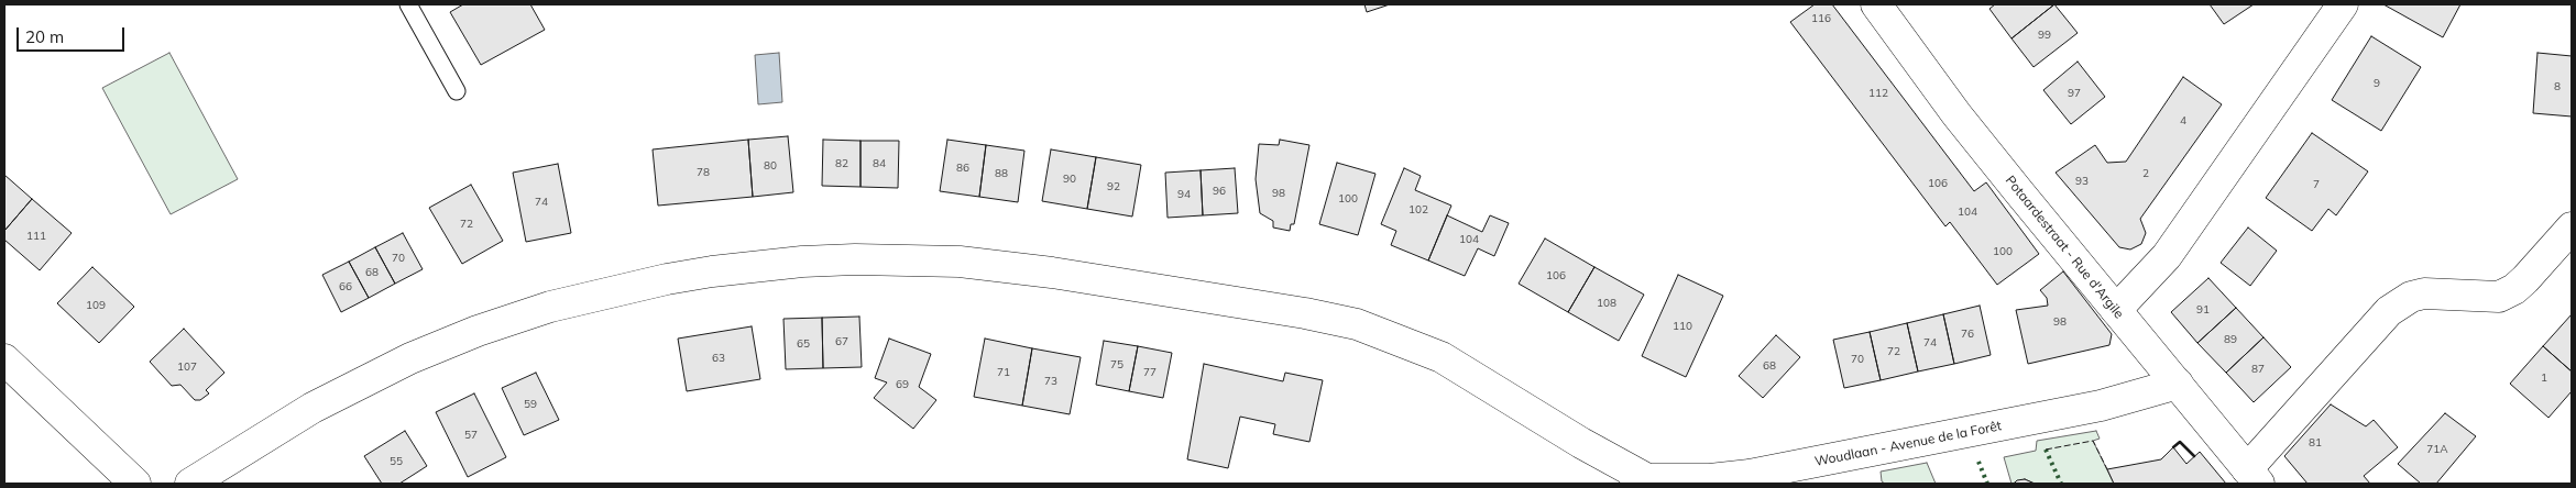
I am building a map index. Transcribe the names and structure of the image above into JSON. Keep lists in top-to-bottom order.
{
  "streets": {
    "street": ["Potaardestraat - Rue d'Argile", "Woudlaan - Avenue de la Forêt"]
  },
  "crossings": [
    ["Potaardestraat - Rue d'Argile", "Woudlaan - Avenue de la Forêt"]
  ],
  "house_numbers": [
    "116",
    "99",
    "9",
    "8",
    "112",
    "97",
    "4",
    "82",
    "84",
    "80",
    "86",
    "78",
    "88",
    "2",
    "90",
    "93",
    "106",
    "7",
    "92",
    "96",
    "98",
    "94",
    "100",
    "74",
    "102",
    "104",
    "72",
    "111",
    "104",
    "100",
    "70",
    "68",
    "106",
    "66",
    "108",
    "109",
    "91",
    "98",
    "110",
    "76",
    "89",
    "67",
    "74",
    "65",
    "72",
    "63",
    "70",
    "75",
    "68",
    "107",
    "87",
    "71",
    "77",
    "1",
    "73",
    "69",
    "59",
    "57",
    "81",
    "71A",
    "55"
  ],
  "scale_bar": "20 m"
}
